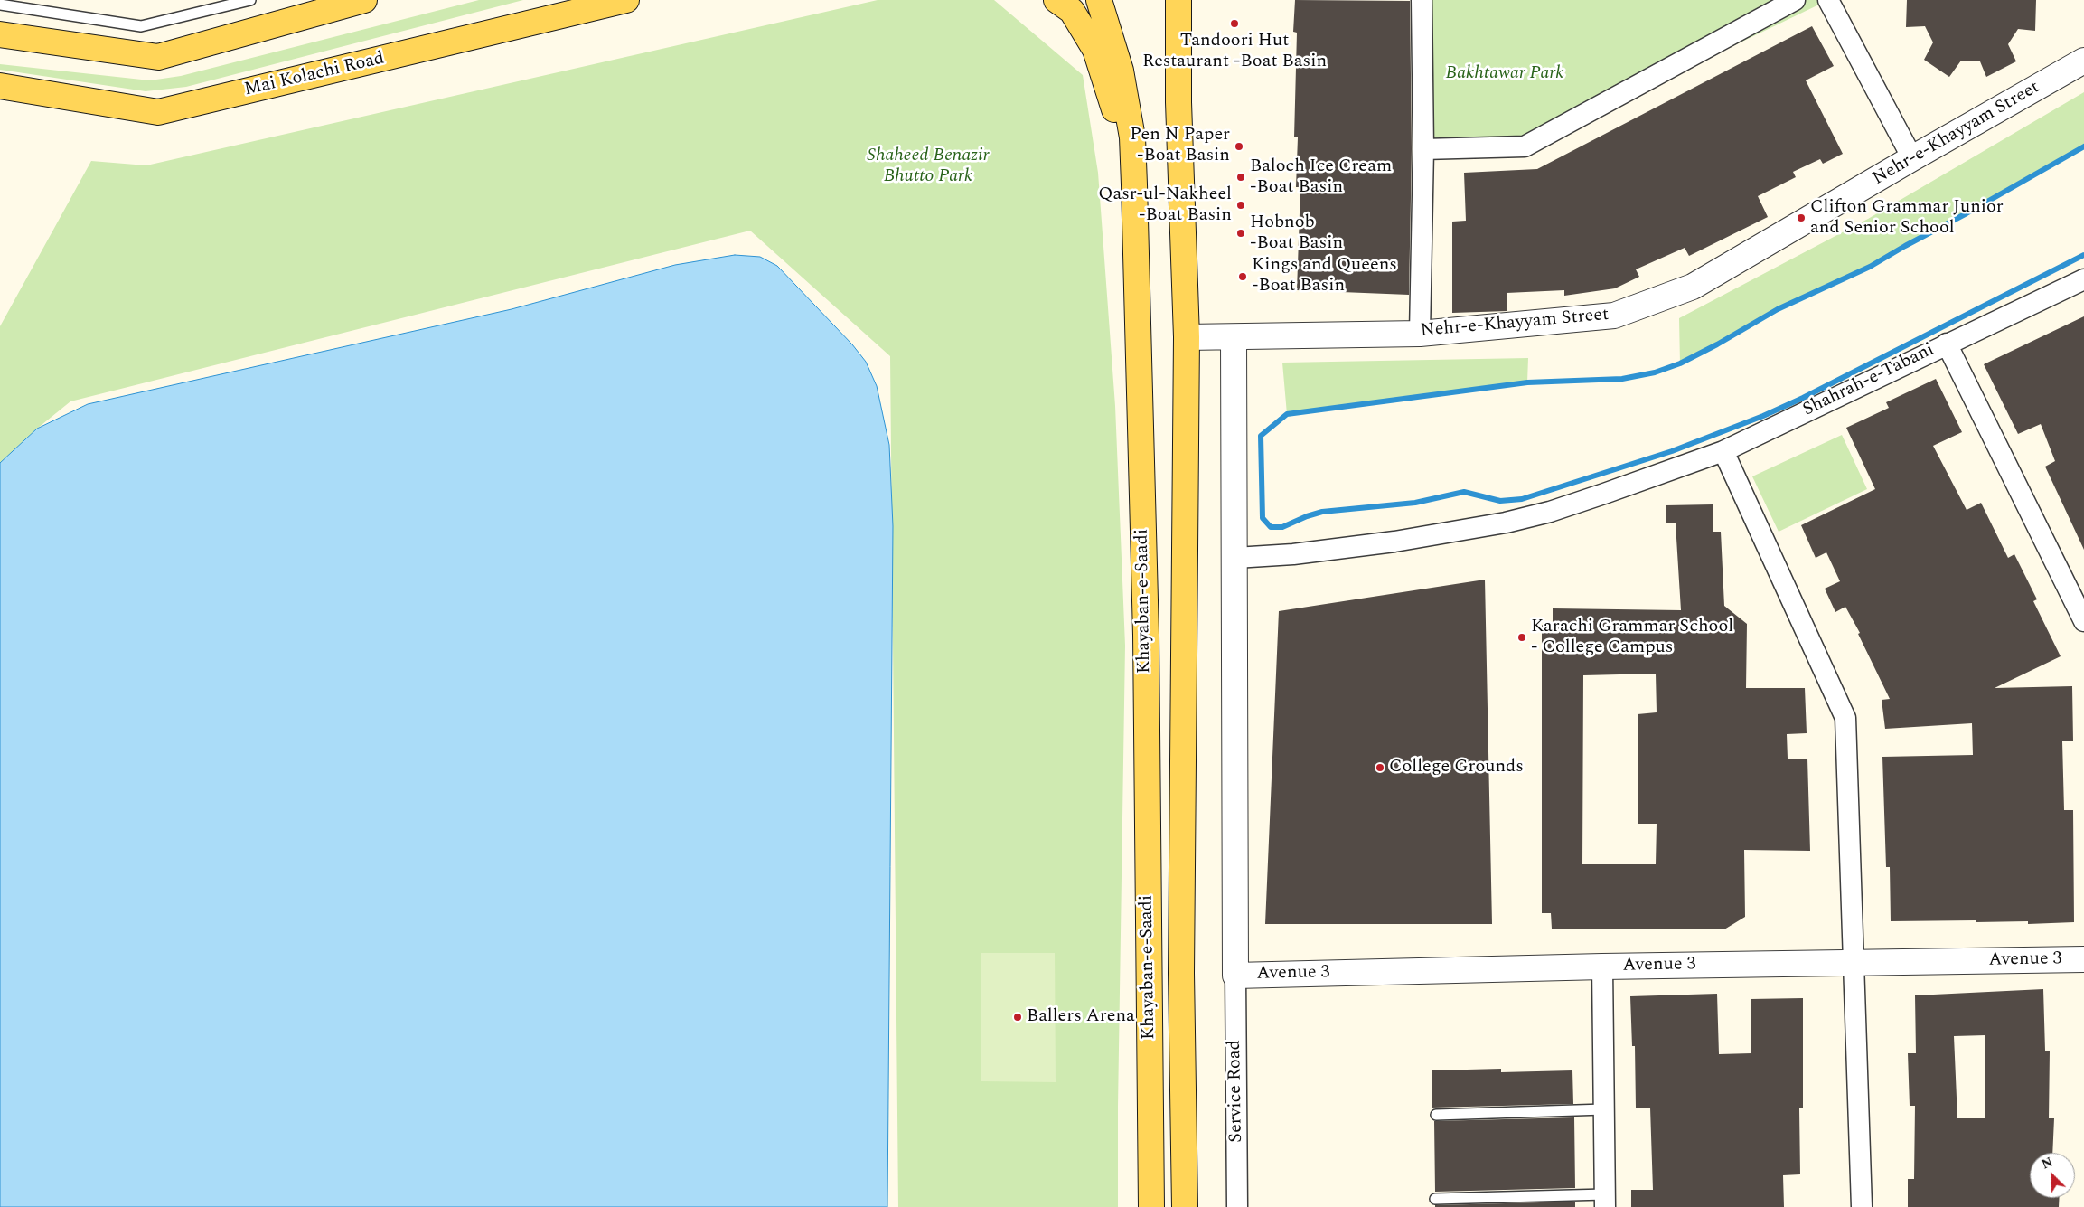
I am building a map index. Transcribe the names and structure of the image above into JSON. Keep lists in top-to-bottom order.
{
  "streets": {
    "main road": ["Mai Kolachi Road", "Khayaban-e-Saadi"],
    "street": [
      "Nehr-e-Khayyam Street",
      "Shahrah-e-Tabani",
      "Avenue 3",
      "Service Road"
    ]
  },
  "crossings": [
    ["Nehr-e-Khayyam Street", "Khayaban-e-Saadi"],
    ["Avenue 3", "Service Road"]
  ],
  "parks": ["Bakhtawar Park", "Shaheed Benazir Bhutto Park"],
  "places": [
    "Tandoori Hut Restaurant -Boat Basin",
    "Pen N Paper -Boat Basin",
    "Baloch Ice Cream -Boat Basin",
    "Qasr-ul-Nakheel -Boat Basin",
    "Clifton Grammar Junior and Senior School",
    "Hobnob -Boat Basin",
    "Kings and Queens -Boat Basin",
    "Karachi Grammar School - College Campus",
    "College Grounds",
    "Ballers Arena"
  ],
  "north": "top left"
}
